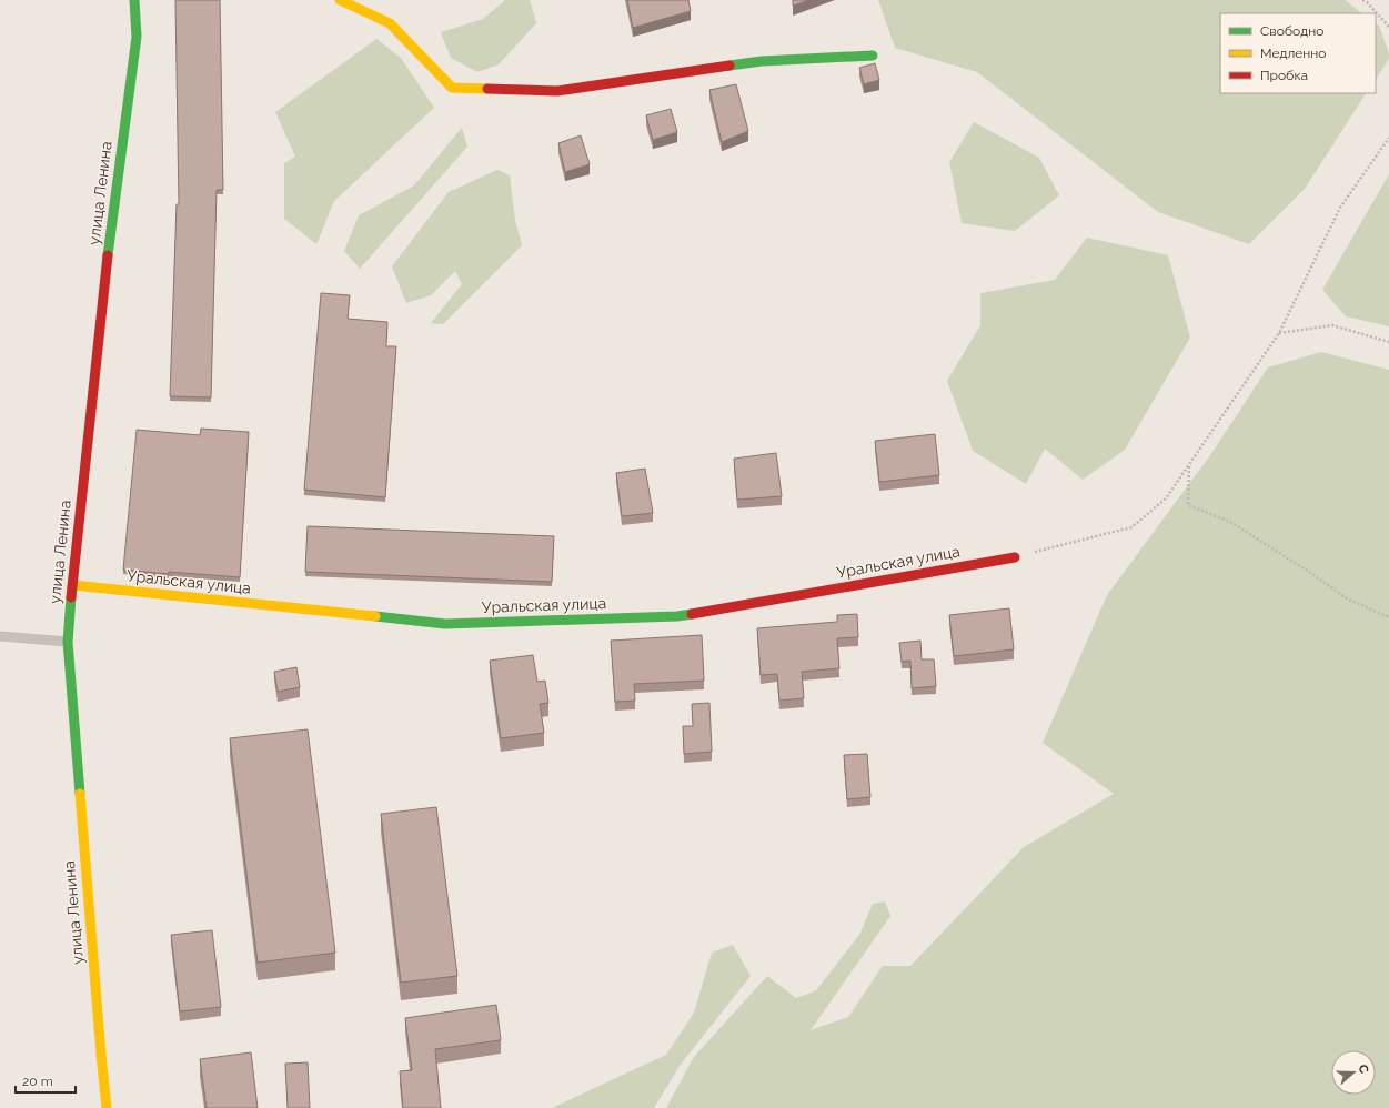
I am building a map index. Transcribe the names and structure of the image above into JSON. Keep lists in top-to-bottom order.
{
  "streets": {
    "street": ["улица Ленина", "Уральская улица"]
  },
  "crossings": [
    ["улица Ленина", "Уральская улица"]
  ],
  "legend": ["Свободно", "Медленно", "Пробка"],
  "scale_bar": "20 m",
  "north": "right"
}
